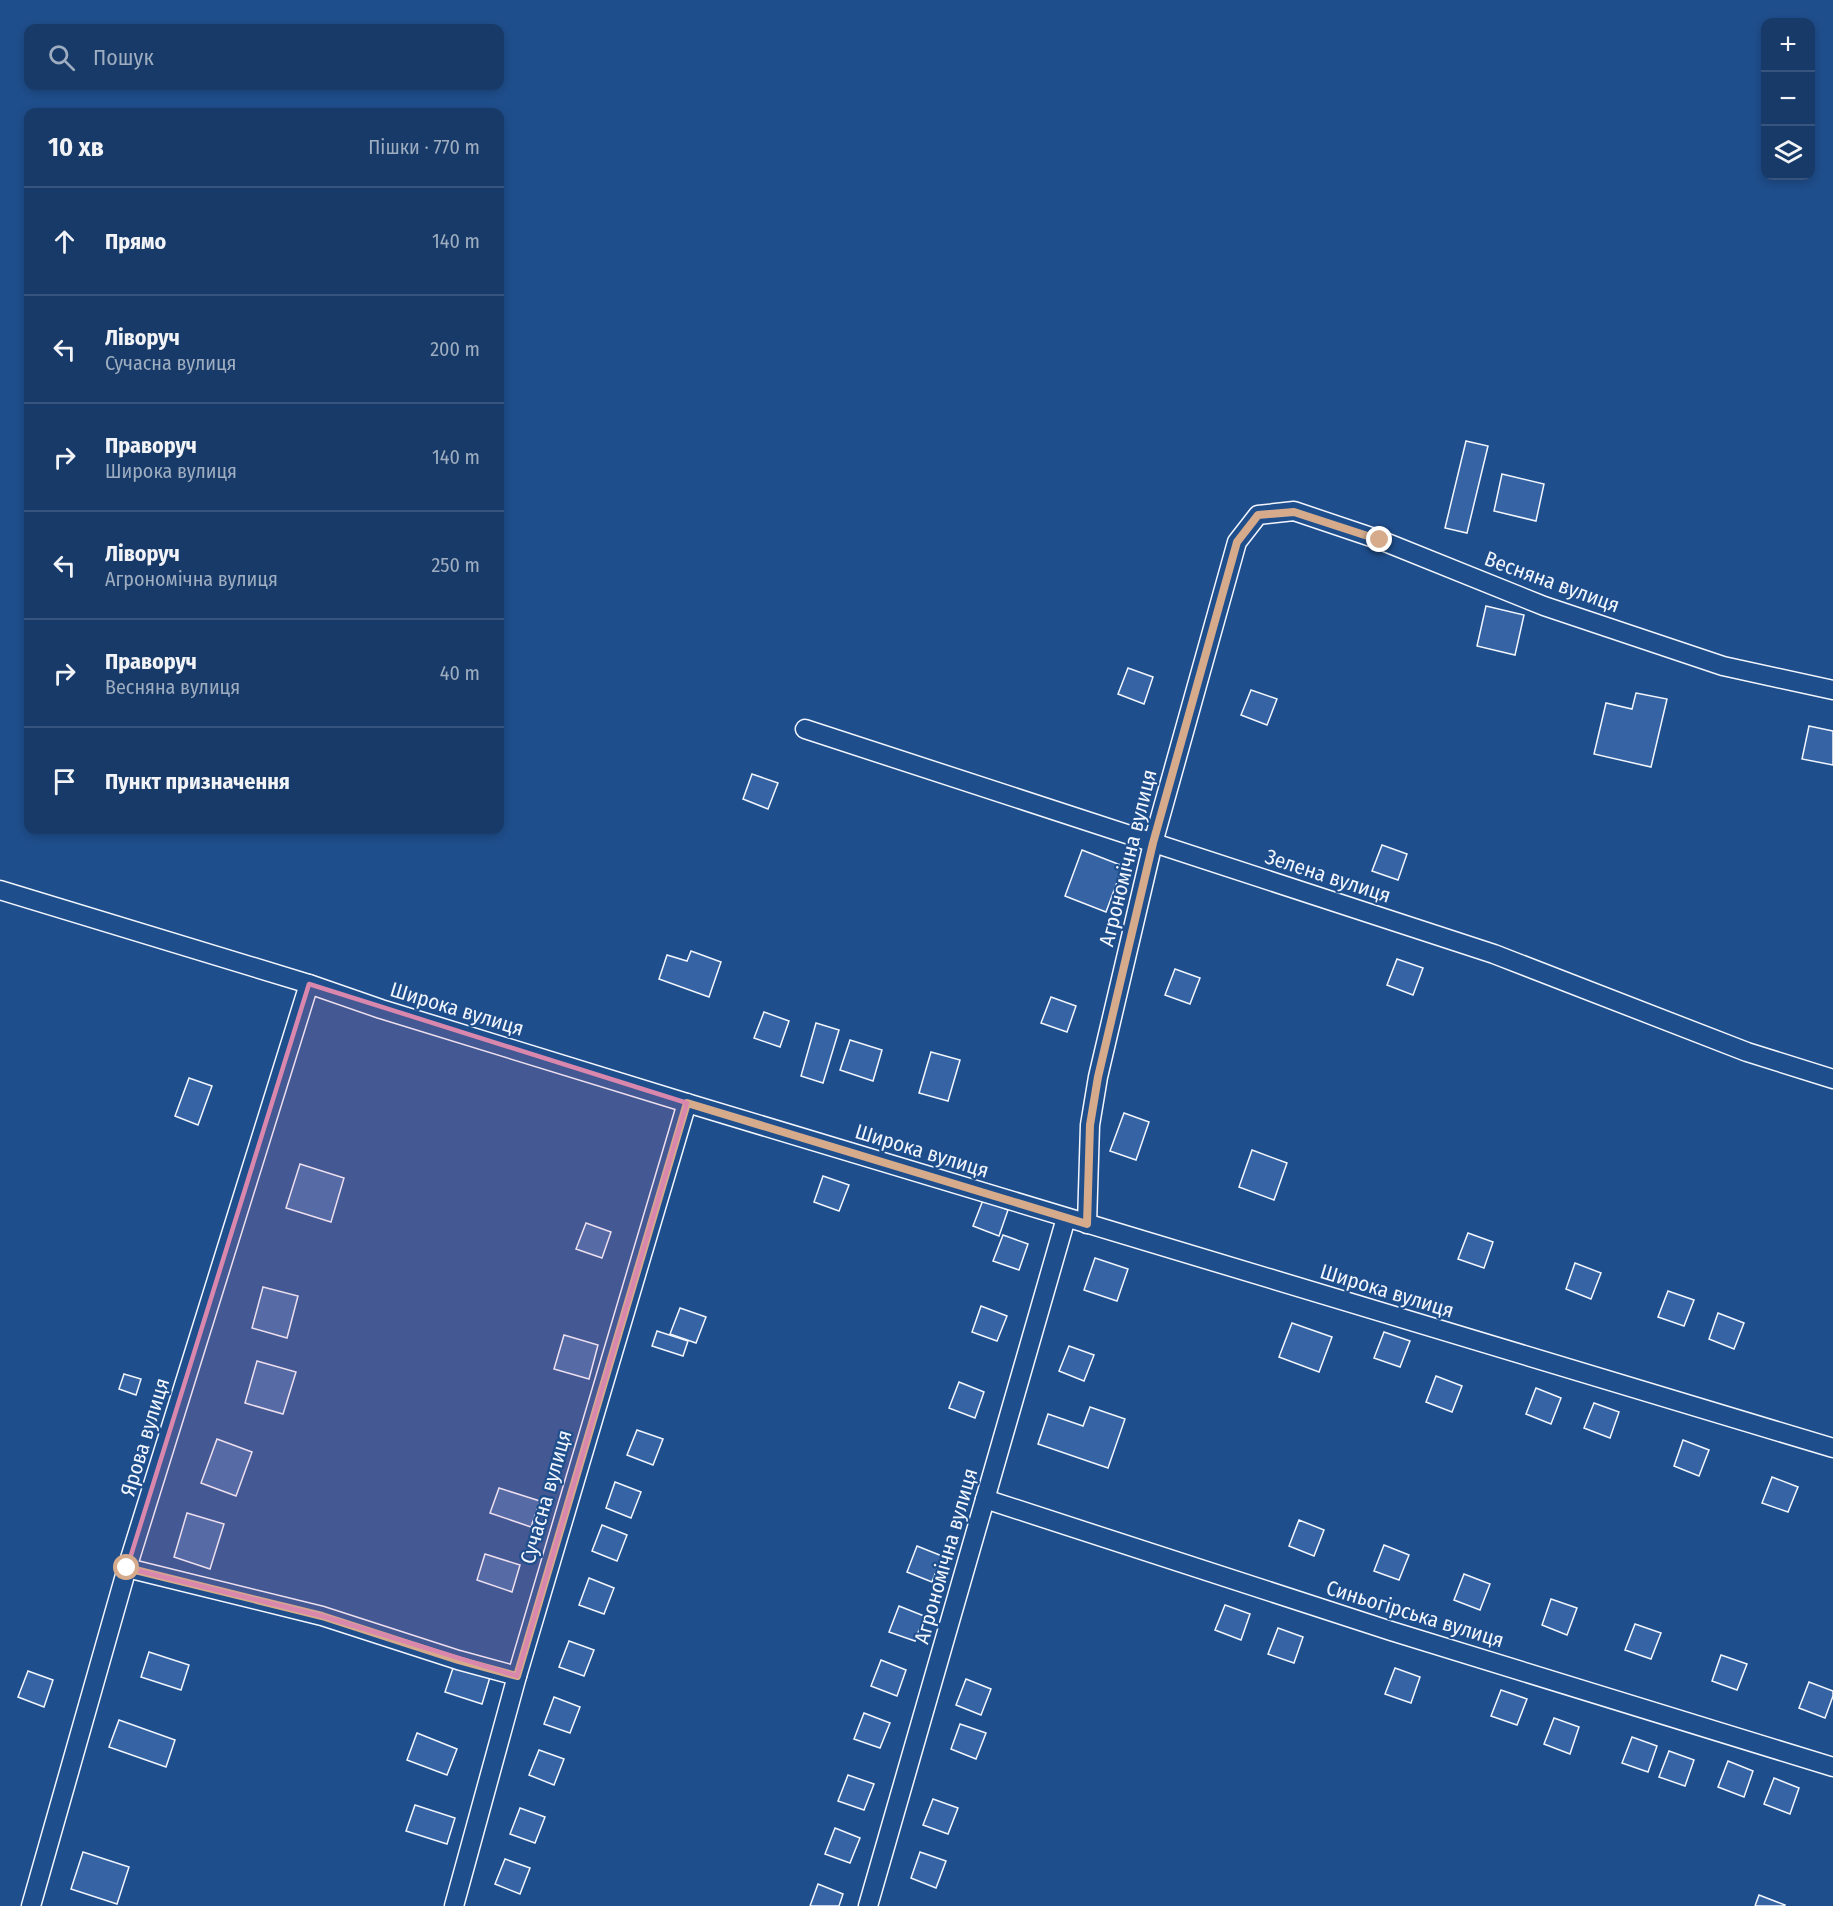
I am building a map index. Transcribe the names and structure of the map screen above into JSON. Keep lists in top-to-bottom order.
{
  "streets": {
    "street": [
      "Весняна вулиця",
      "Агрономічна вулиця",
      "Зелена вулиця",
      "Широка вулиця",
      "Ярова вулиця",
      "Сучасна вулиця",
      "Синьогірська вулиця"
    ]
  },
  "crossings": [
    ["Весняна вулиця", "Агрономічна вулиця"],
    ["Агрономічна вулиця", "Зелена вулиця"],
    ["Агрономічна вулиця", "Широка вулиця"],
    ["Агрономічна вулиця", "Синьогірська вулиця"],
    ["Широка вулиця", "Ярова вулиця"],
    ["Широка вулиця", "Сучасна вулиця"]
  ],
  "page": {
    "map_buttons": ["+", "−"],
    "search": "Пошук",
    "heading": ["10 хв", "Пішки · 770 m"],
    "list": [
      ["Прямо", "140 m"],
      ["Ліворуч", "Сучасна вулиця", "200 m"],
      ["Праворуч", "Широка вулиця", "140 m"],
      ["Ліворуч", "Агрономічна вулиця", "250 m"],
      ["Праворуч", "Весняна вулиця", "40 m"],
      "Пункт призначення"
    ]
  }
}
